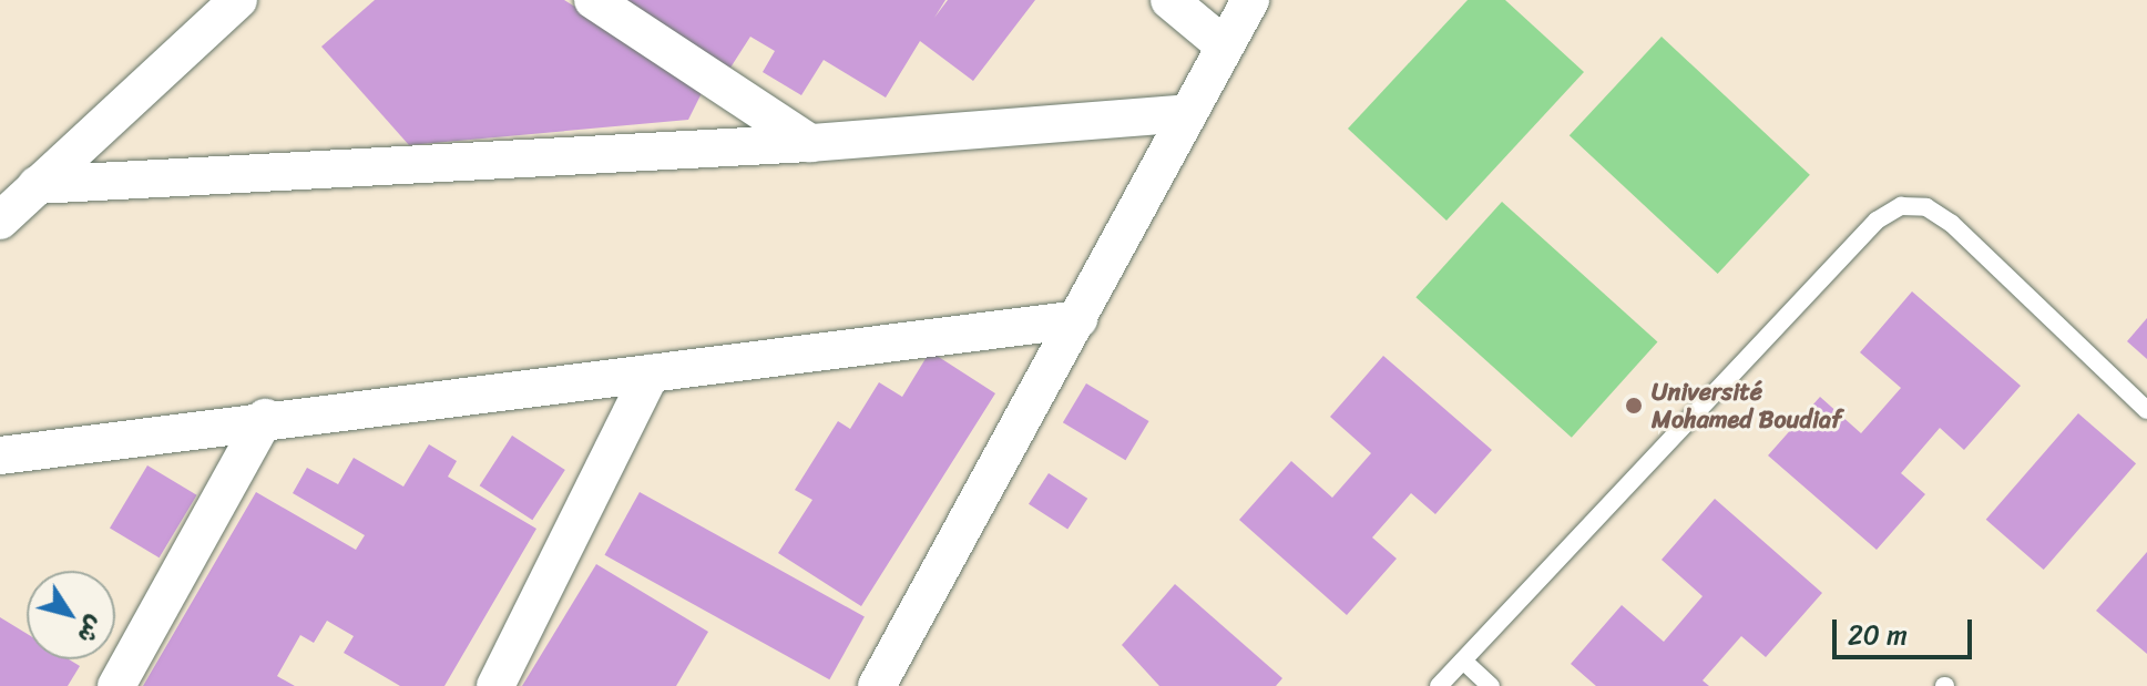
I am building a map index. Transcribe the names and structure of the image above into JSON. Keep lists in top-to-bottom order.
{
  "places": ["Université Mohamed Boudiaf"],
  "scale_bar": "20 m",
  "north": "bottom right"
}
